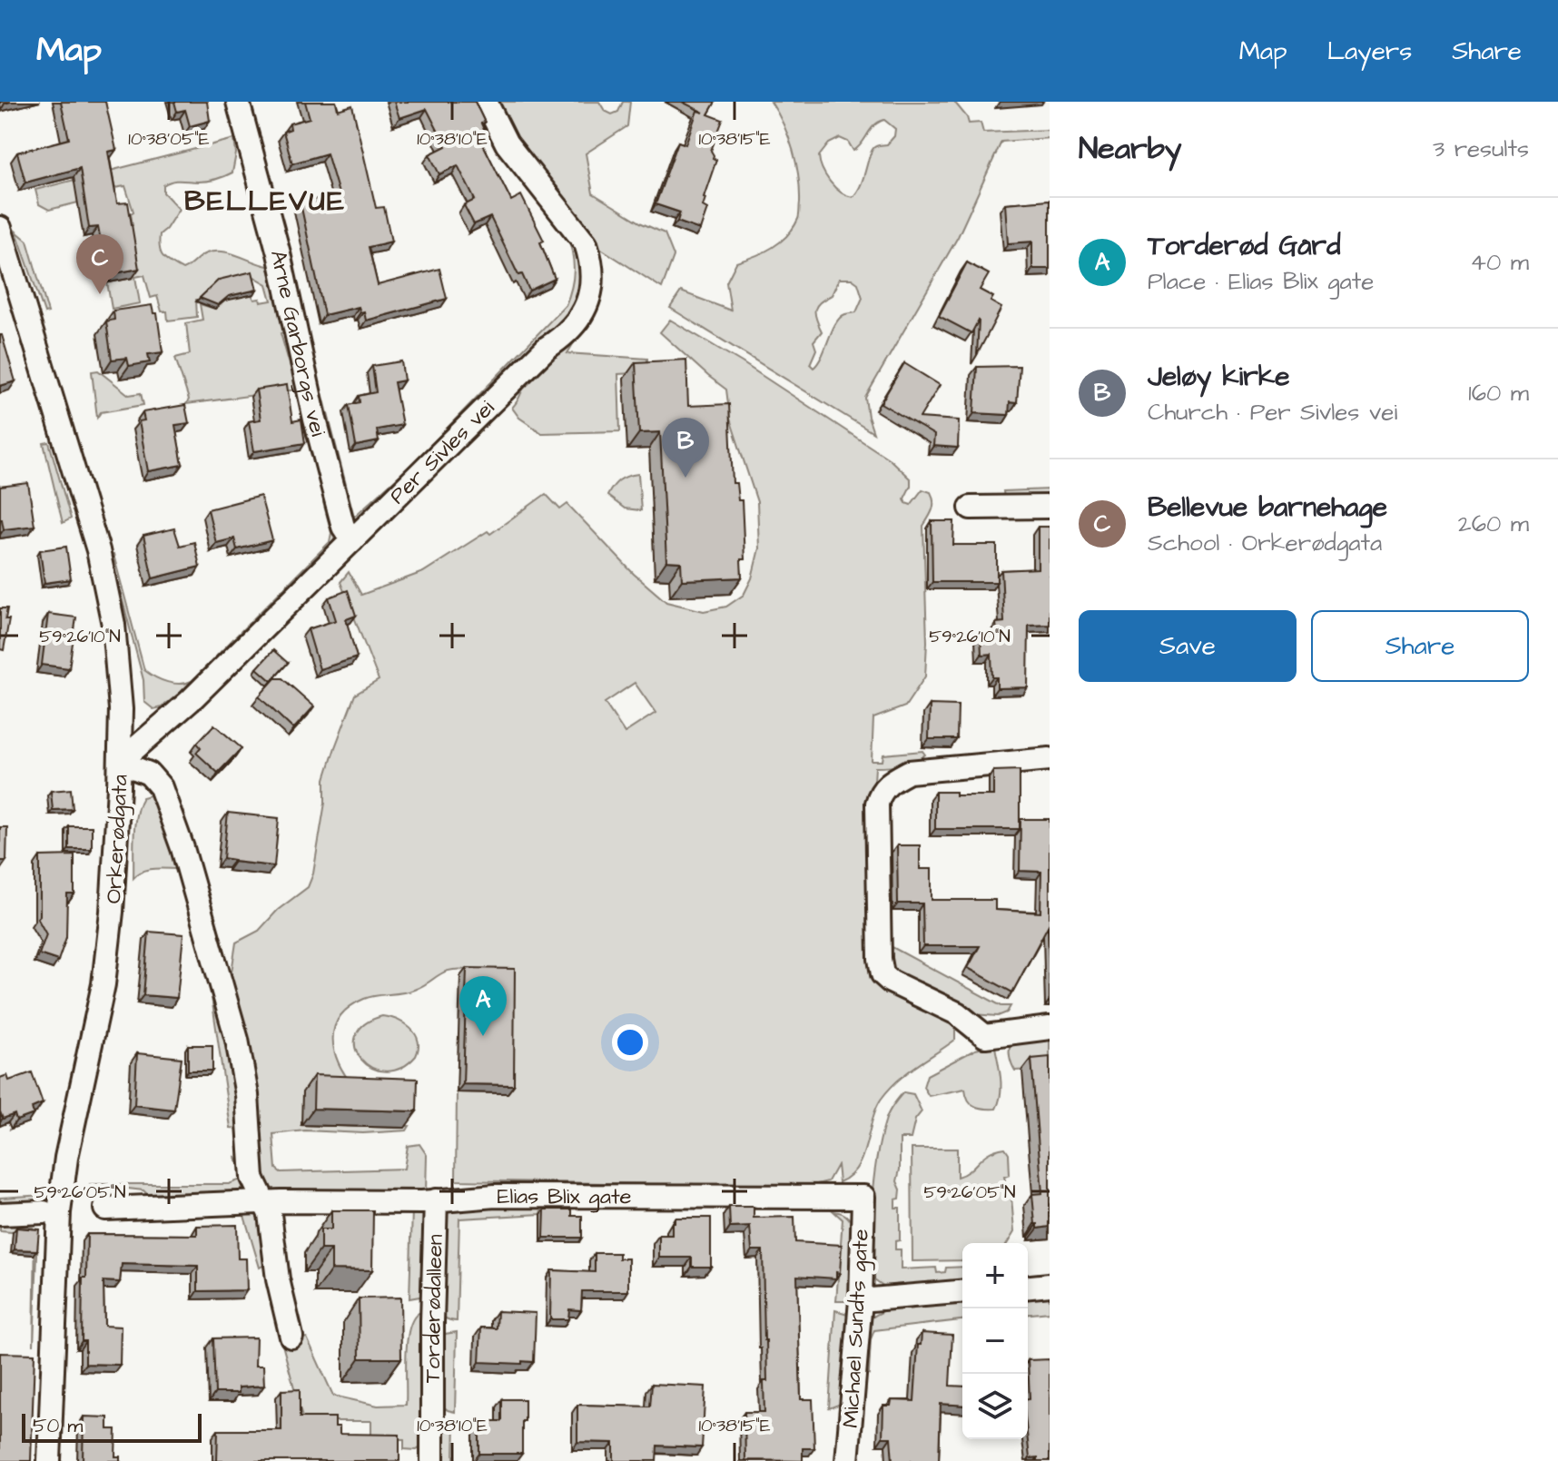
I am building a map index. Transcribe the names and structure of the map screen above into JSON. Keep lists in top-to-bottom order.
{
  "streets": {
    "street": [
      "Arne Garborgs vei",
      "Per Sivles vei",
      "Orkerødgata",
      "Elias Blix gate",
      "Torderødalleen",
      "Michael Sundts gate"
    ]
  },
  "crossings": [
    ["Arne Garborgs vei", "Per Sivles vei"],
    ["Per Sivles vei", "Orkerødgata"],
    ["Elias Blix gate", "Torderødalleen"],
    ["Elias Blix gate", "Michael Sundts gate"]
  ],
  "districts": ["BELLEVUE"],
  "scale_bar": "50 m",
  "page": {
    "header": "Map",
    "nav": ["Map", "Layers", "Share"],
    "heading": ["Nearby", "3 results"],
    "list": [
      {
        "mark": "A",
        "name": "Torderød Gård",
        "note": "Place · Elias Blix gate",
        "value": "40 m"
      },
      {
        "mark": "B",
        "name": "Jeløy kirke",
        "note": "Church · Per Sivles vei",
        "value": "160 m"
      },
      {
        "mark": "C",
        "name": "Bellevue barnehage",
        "note": "School · Orkerødgata",
        "value": "260 m"
      }
    ],
    "pins": ["C", "B", "A"],
    "buttons": ["Save", "Share"],
    "map_buttons": ["+", "−"],
    "scale": "50 m"
  },
  "coordinates": [
    "10°38'05\"E",
    "10°38'10\"E",
    "10°38'15\"E",
    "59°26'10\"N",
    "59°26'05\"N"
  ]
}
